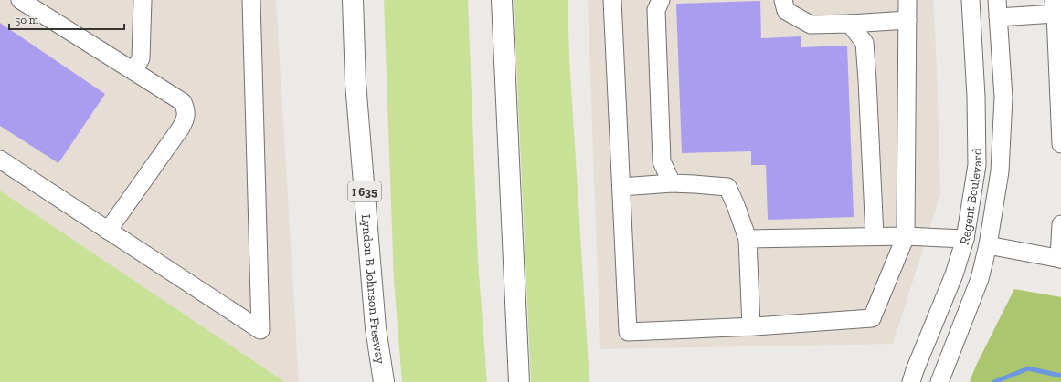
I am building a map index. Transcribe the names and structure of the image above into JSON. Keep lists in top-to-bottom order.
{
  "streets": {
    "highway": ["I 635", "Lyndon B Johnson Freeway"],
    "street": ["Regent Boulevard"]
  },
  "scale_bar": "50 m"
}
